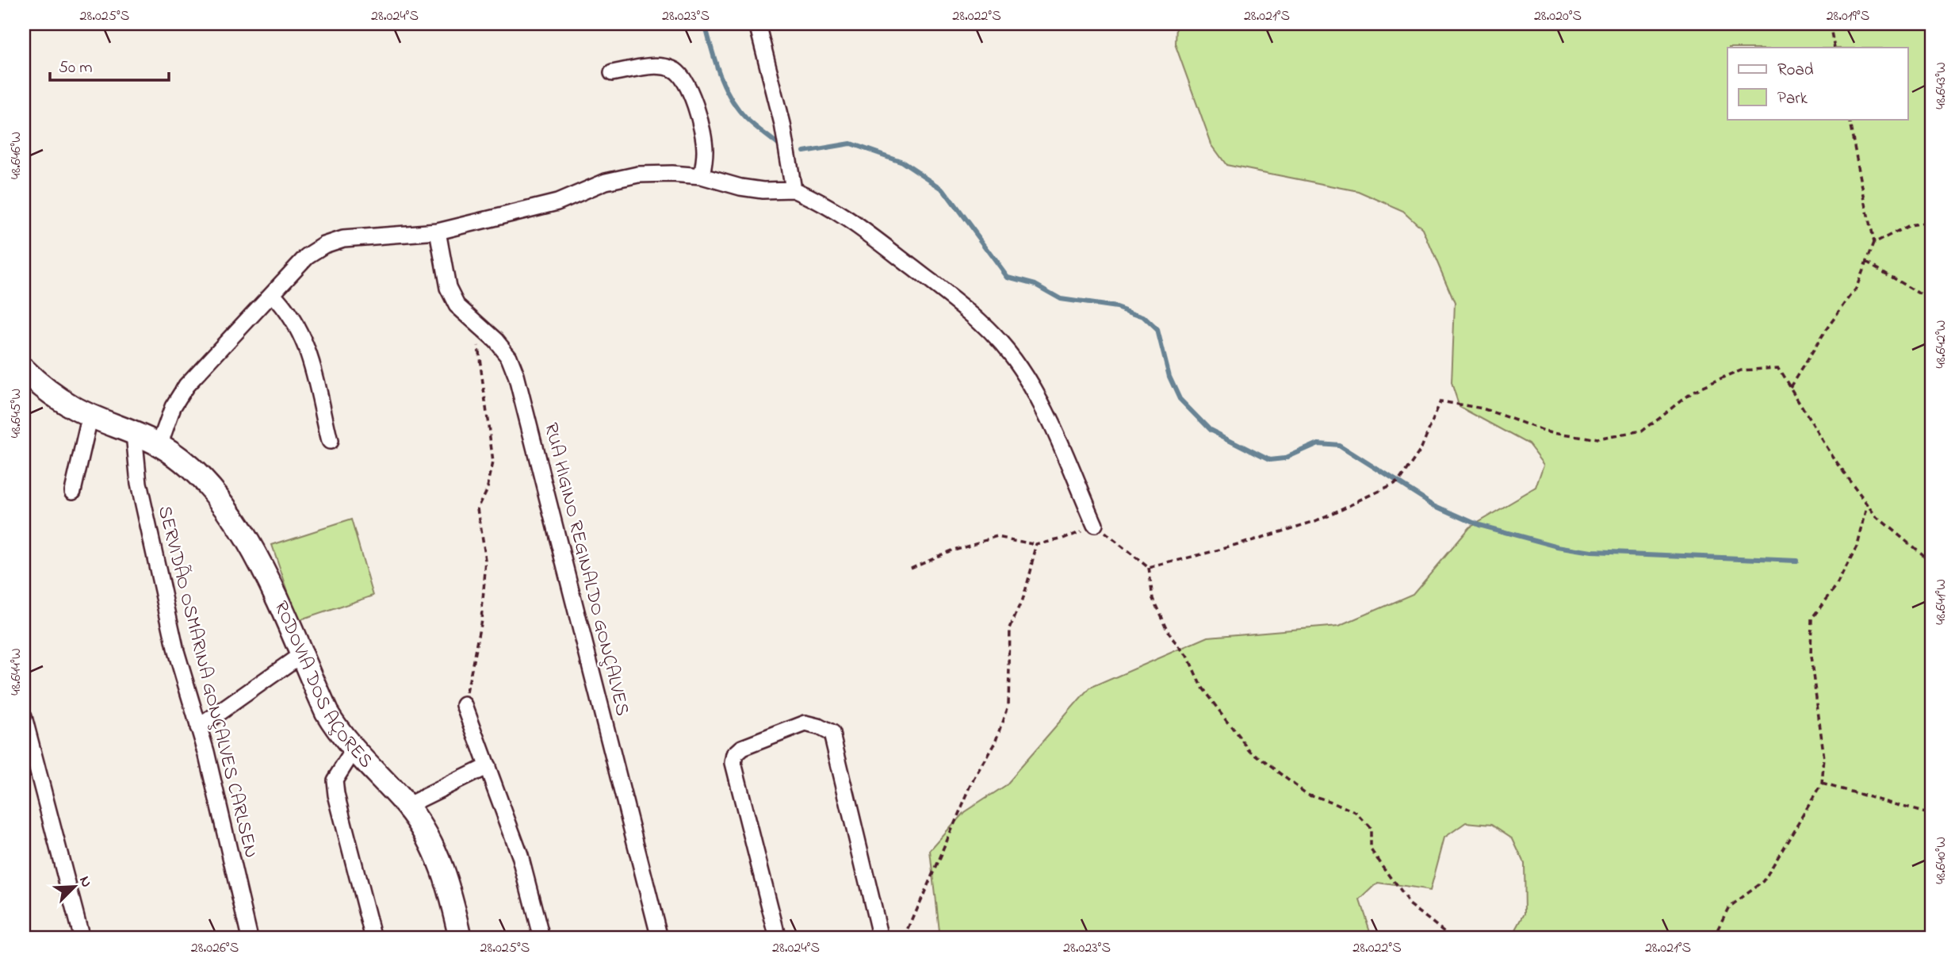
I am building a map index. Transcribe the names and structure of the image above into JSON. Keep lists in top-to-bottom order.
{
  "streets": {
    "street": ["RUA HIGINO REGINALDO GONÇALVES", "SERVIDÃO OSMARINA GONÇALVES CARLSEN", "RODOVIA DOS AÇORES"]
  },
  "crossings": [
    ["SERVIDÃO OSMARINA GONÇALVES CARLSEN", "RODOVIA DOS AÇORES"]
  ],
  "legend": ["Road", "Park"],
  "scale_bar": "50 m",
  "north": "top right",
  "coordinates": [
    "28.025°S",
    "28.024°S",
    "28.023°S",
    "28.022°S",
    "28.021°S",
    "28.020°S",
    "28.019°S",
    "48.643°W",
    "48.646°W",
    "48.642°W",
    "48.645°W",
    "48.641°W",
    "48.644°W",
    "48.640°W",
    "28.026°S"
  ]
}
